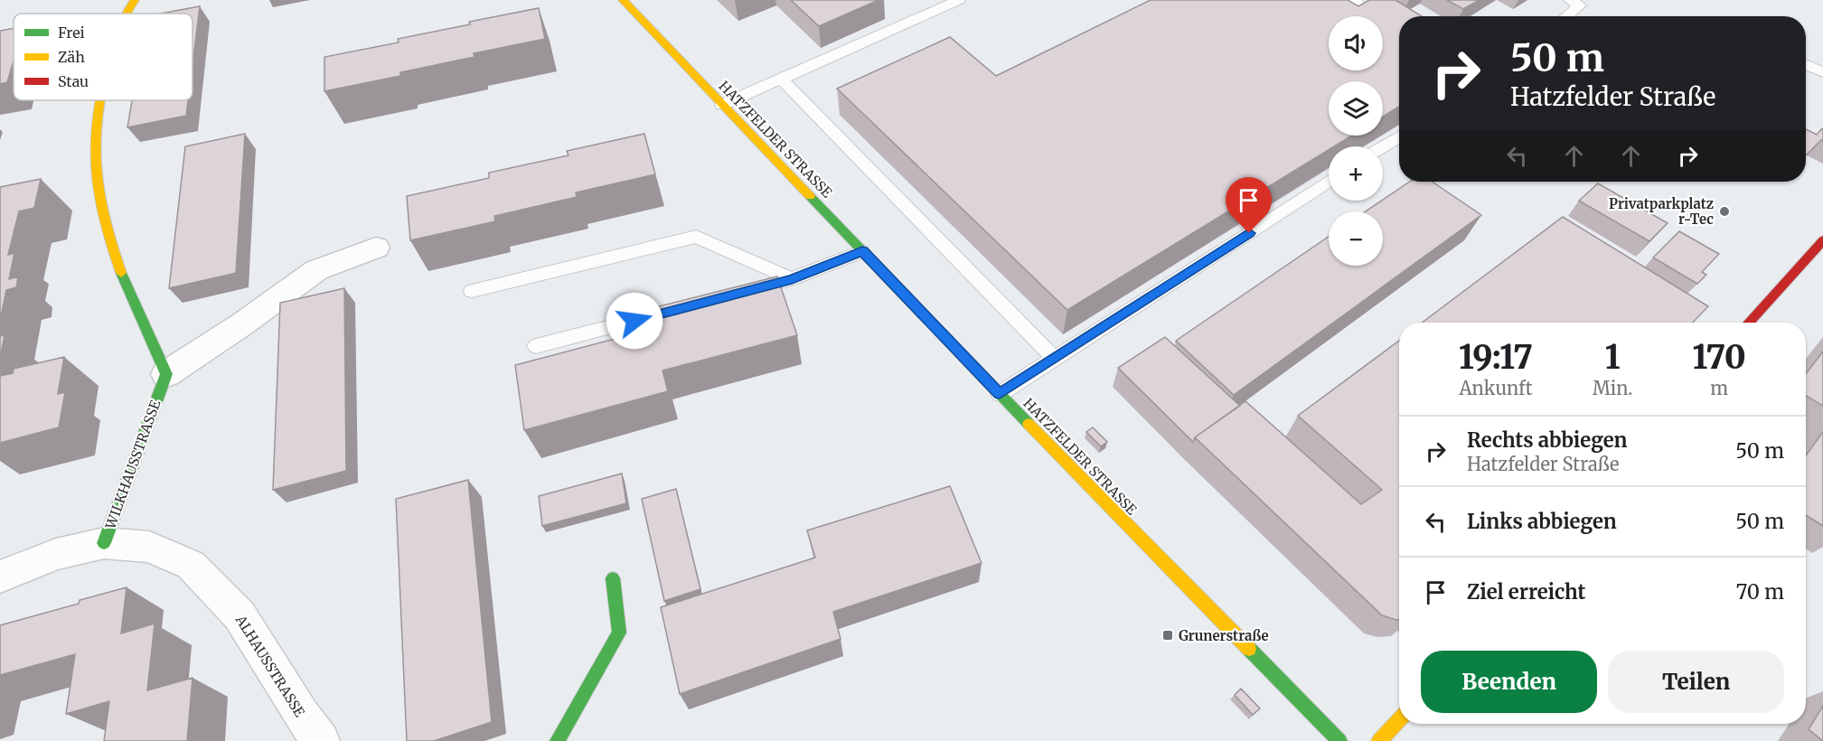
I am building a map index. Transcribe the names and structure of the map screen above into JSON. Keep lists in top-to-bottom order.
{
  "streets": {
    "main road": ["HATZFELDER STRASSE", "WILKHAUSSTRASSE"],
    "street": ["ALHAUSSTRASSE"]
  },
  "crossings": [
    ["WILKHAUSSTRASSE", "ALHAUSSTRASSE"]
  ],
  "places": {
    "other": ["Privatparkplatz r-Tec"],
    "transit": ["Grunerstraße"]
  },
  "legend": ["Frei", "Zäh", "Stau"],
  "page": {
    "map_buttons": ["+", "−"],
    "turn": ["50 m", "Hatzfelder Straße"],
    "eta": [
      "19:17",
      "Ankunft",
      "1",
      "Min.",
      "170",
      "m"
    ],
    "list": [
      {
        "name": "Rechts abbiegen",
        "note": "Hatzfelder Straße",
        "value": "50 m"
      },
      {
        "name": "Links abbiegen",
        "value": "50 m"
      },
      {
        "name": "Ziel erreicht",
        "value": "70 m"
      }
    ],
    "buttons": ["Beenden", "Teilen"]
  }
}
